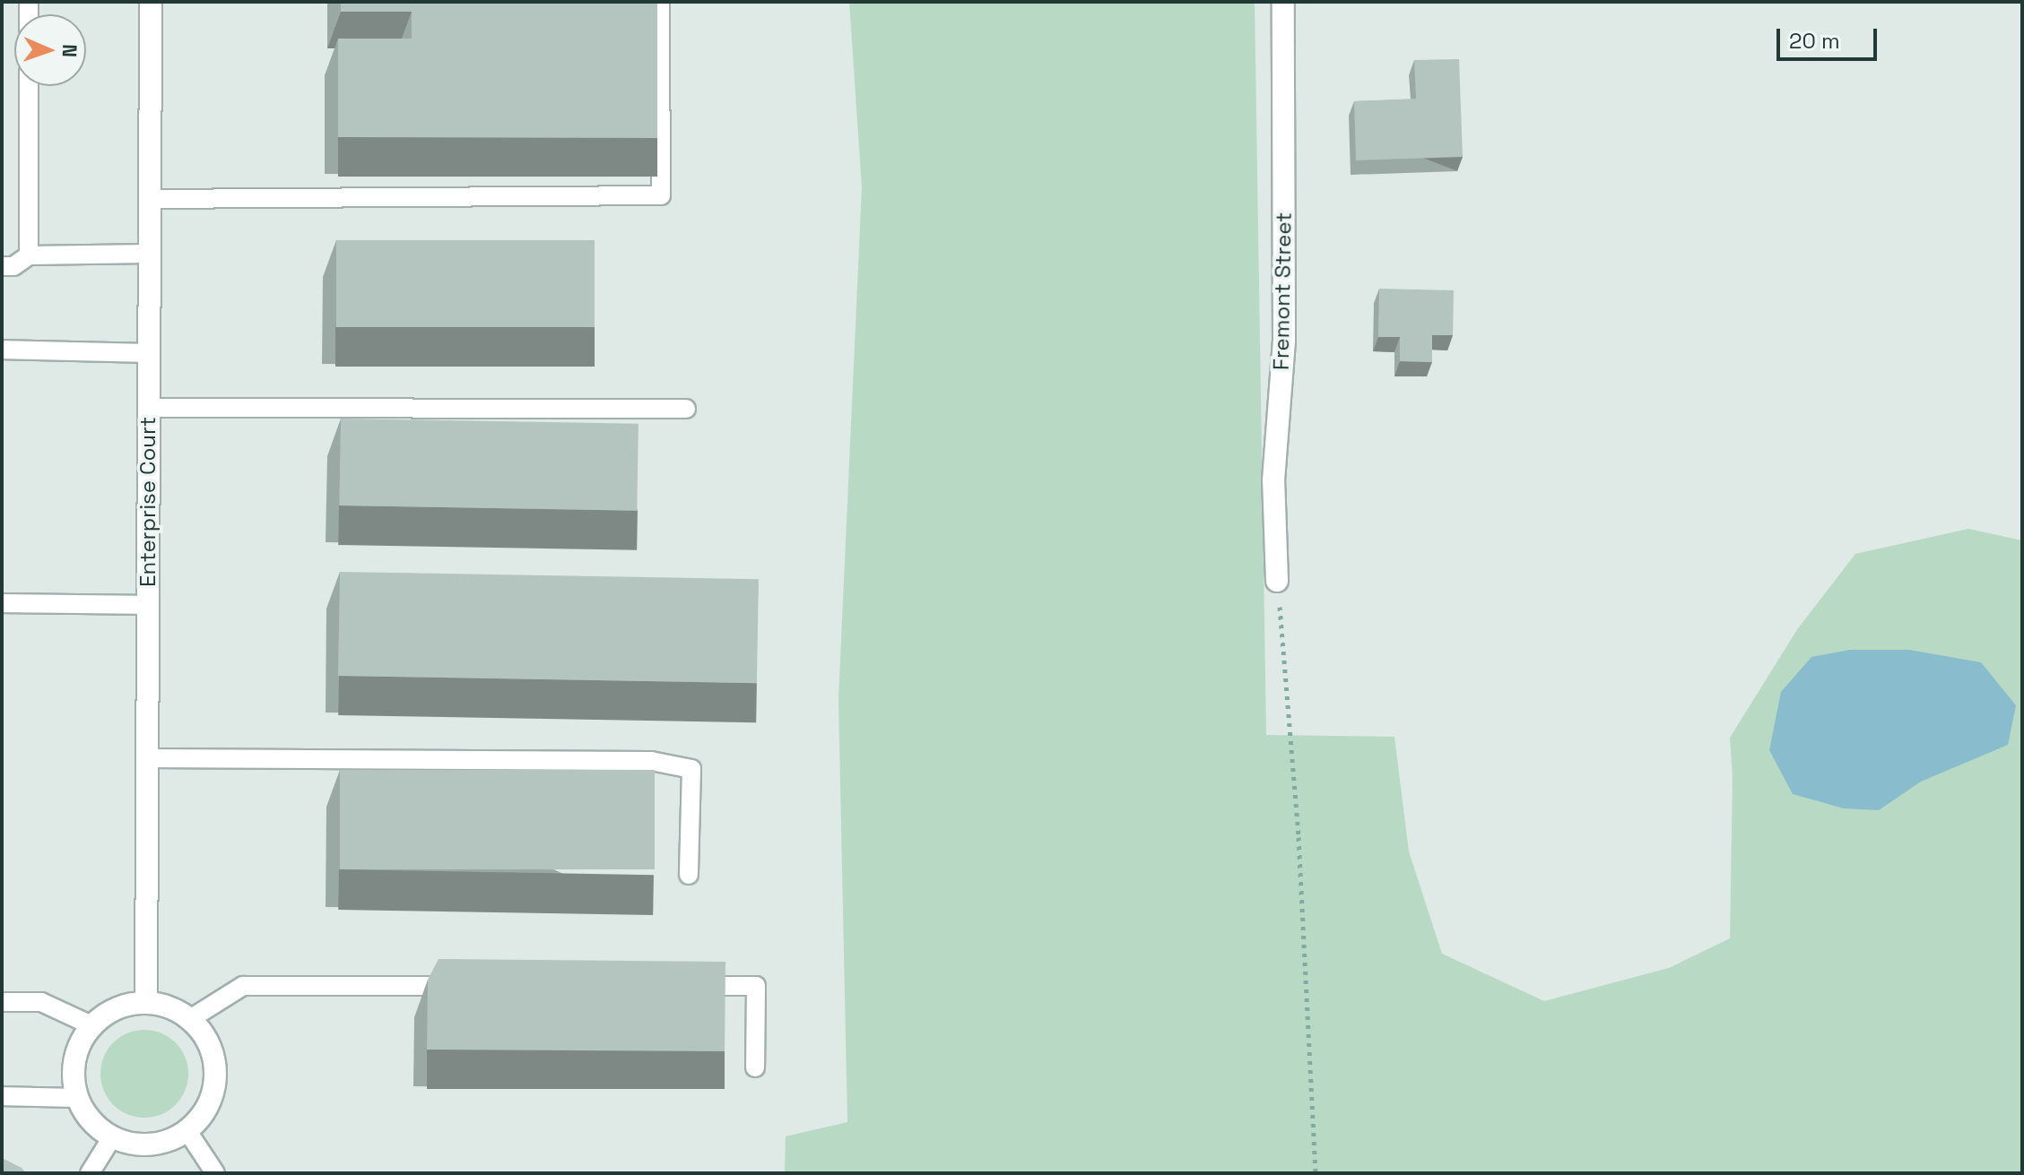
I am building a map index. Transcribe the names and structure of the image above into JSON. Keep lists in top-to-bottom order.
{
  "streets": {
    "street": ["Fremont Street", "Enterprise Court"]
  },
  "scale_bar": "20 m",
  "north": "right"
}
